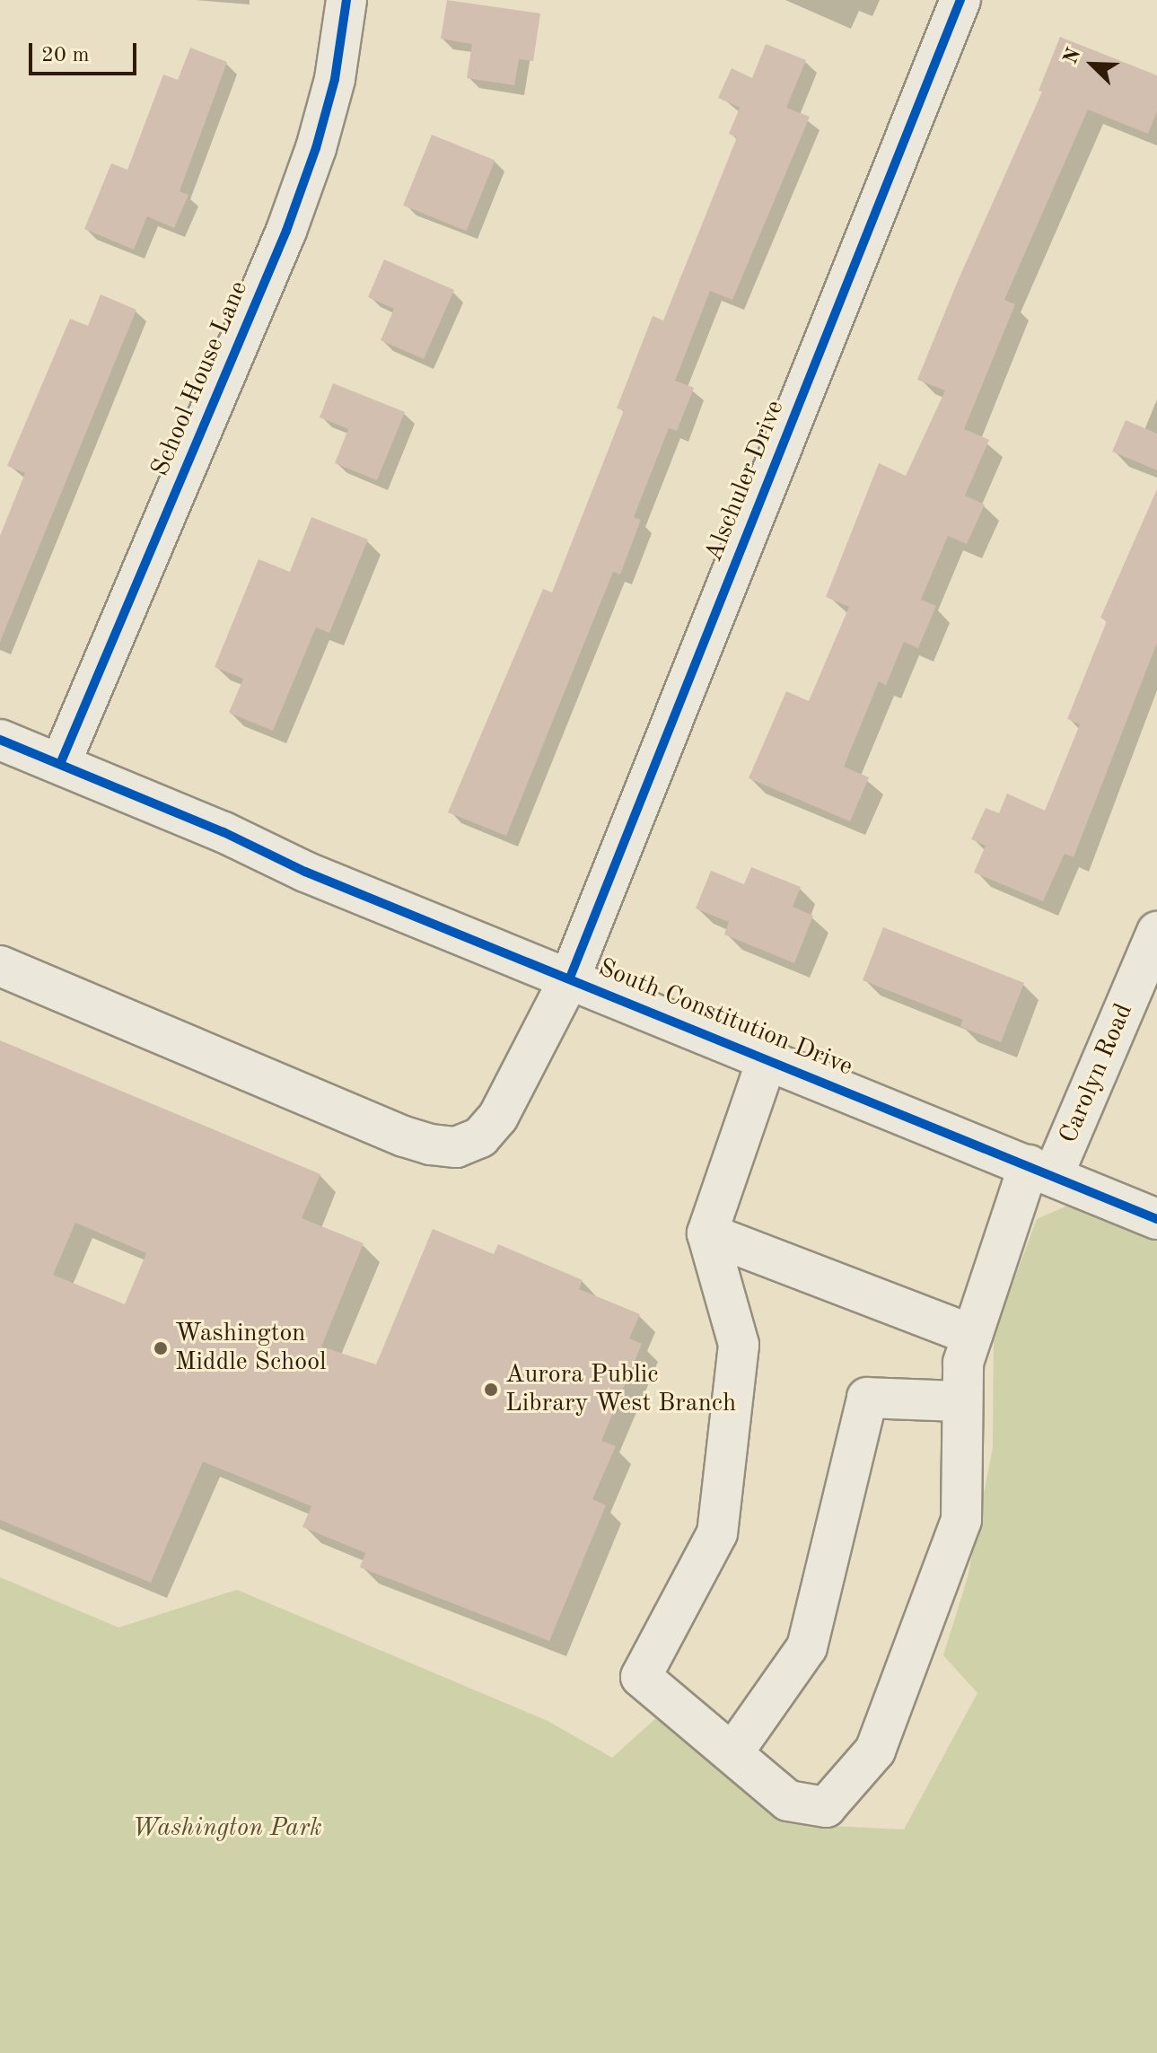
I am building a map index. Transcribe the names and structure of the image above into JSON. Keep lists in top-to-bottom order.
{
  "streets": {
    "street": [
      "School House Lane",
      "Alschuler Drive",
      "South Constitution Drive",
      "Carolyn Road"
    ]
  },
  "crossings": [
    ["School House Lane", "South Constitution Drive"],
    ["Alschuler Drive", "South Constitution Drive"],
    ["South Constitution Drive", "Carolyn Road"]
  ],
  "parks": ["Washington Park"],
  "places": ["Washington Middle School", "Aurora Public Library West Branch"],
  "scale_bar": "20 m",
  "north": "top left"
}
